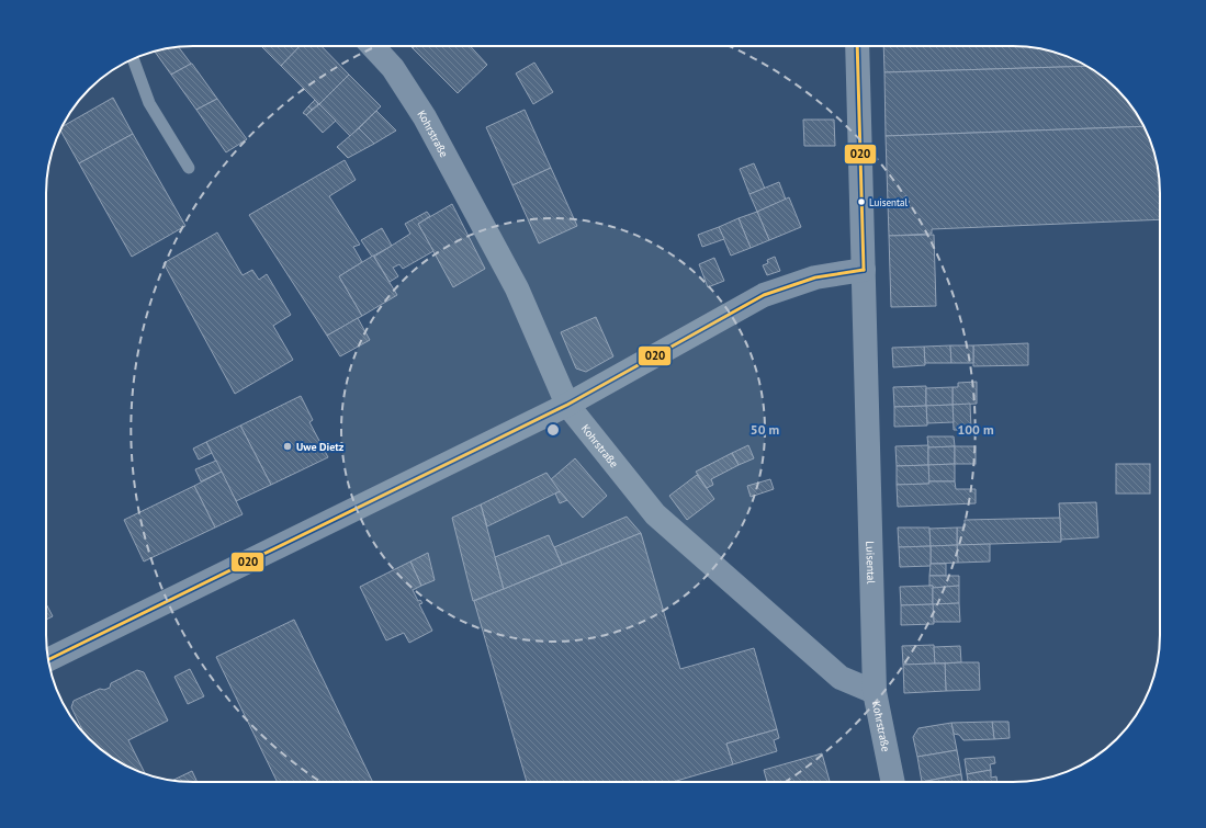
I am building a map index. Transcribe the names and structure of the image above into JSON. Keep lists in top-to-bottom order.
{
  "streets": {
    "street": ["Kohrstraße", "Luisental"]
  },
  "crossings": [
    ["Kohrstraße", "Luisental"]
  ],
  "places": ["Luisental", "Uwe Dietz"],
  "lines": ["transit line 020"],
  "rings": ["50 m", "100 m"]
}
